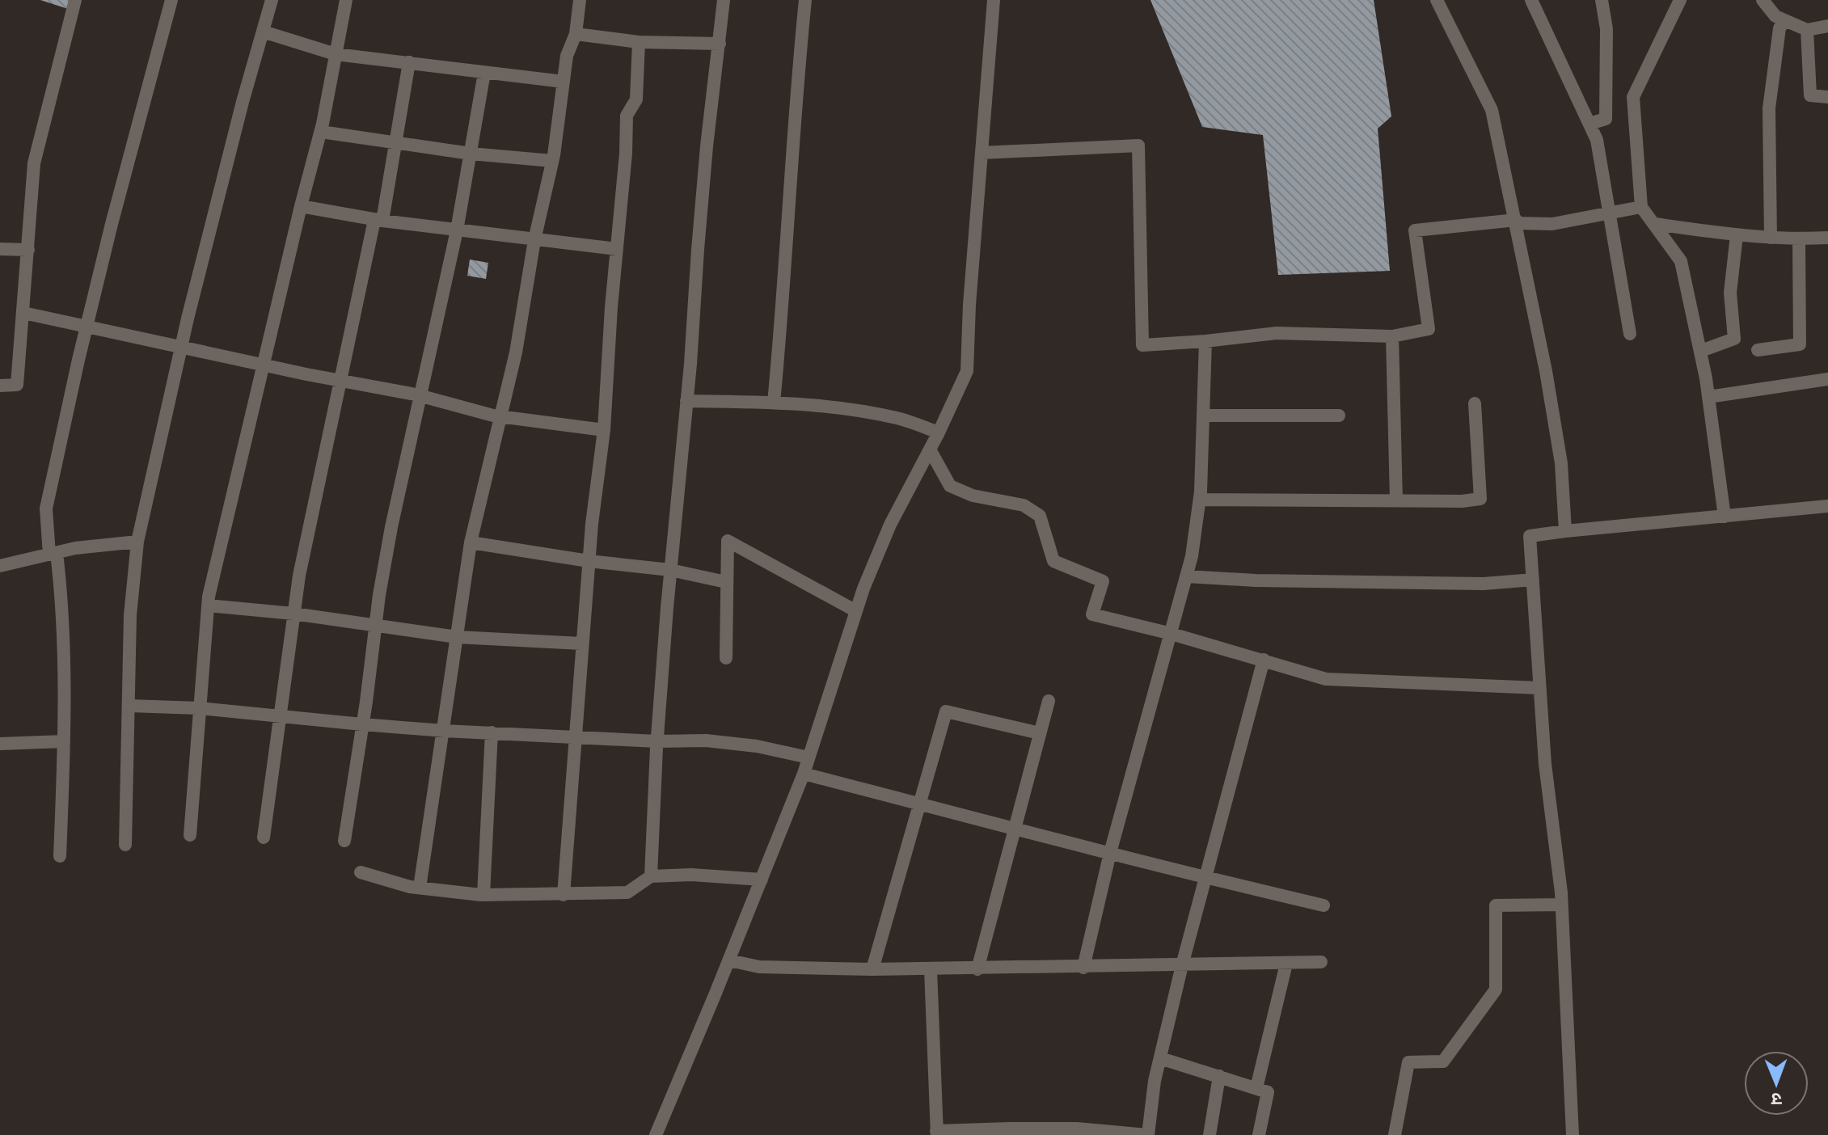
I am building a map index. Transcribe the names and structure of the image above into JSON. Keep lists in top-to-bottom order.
{
  "north": "bottom"
}
